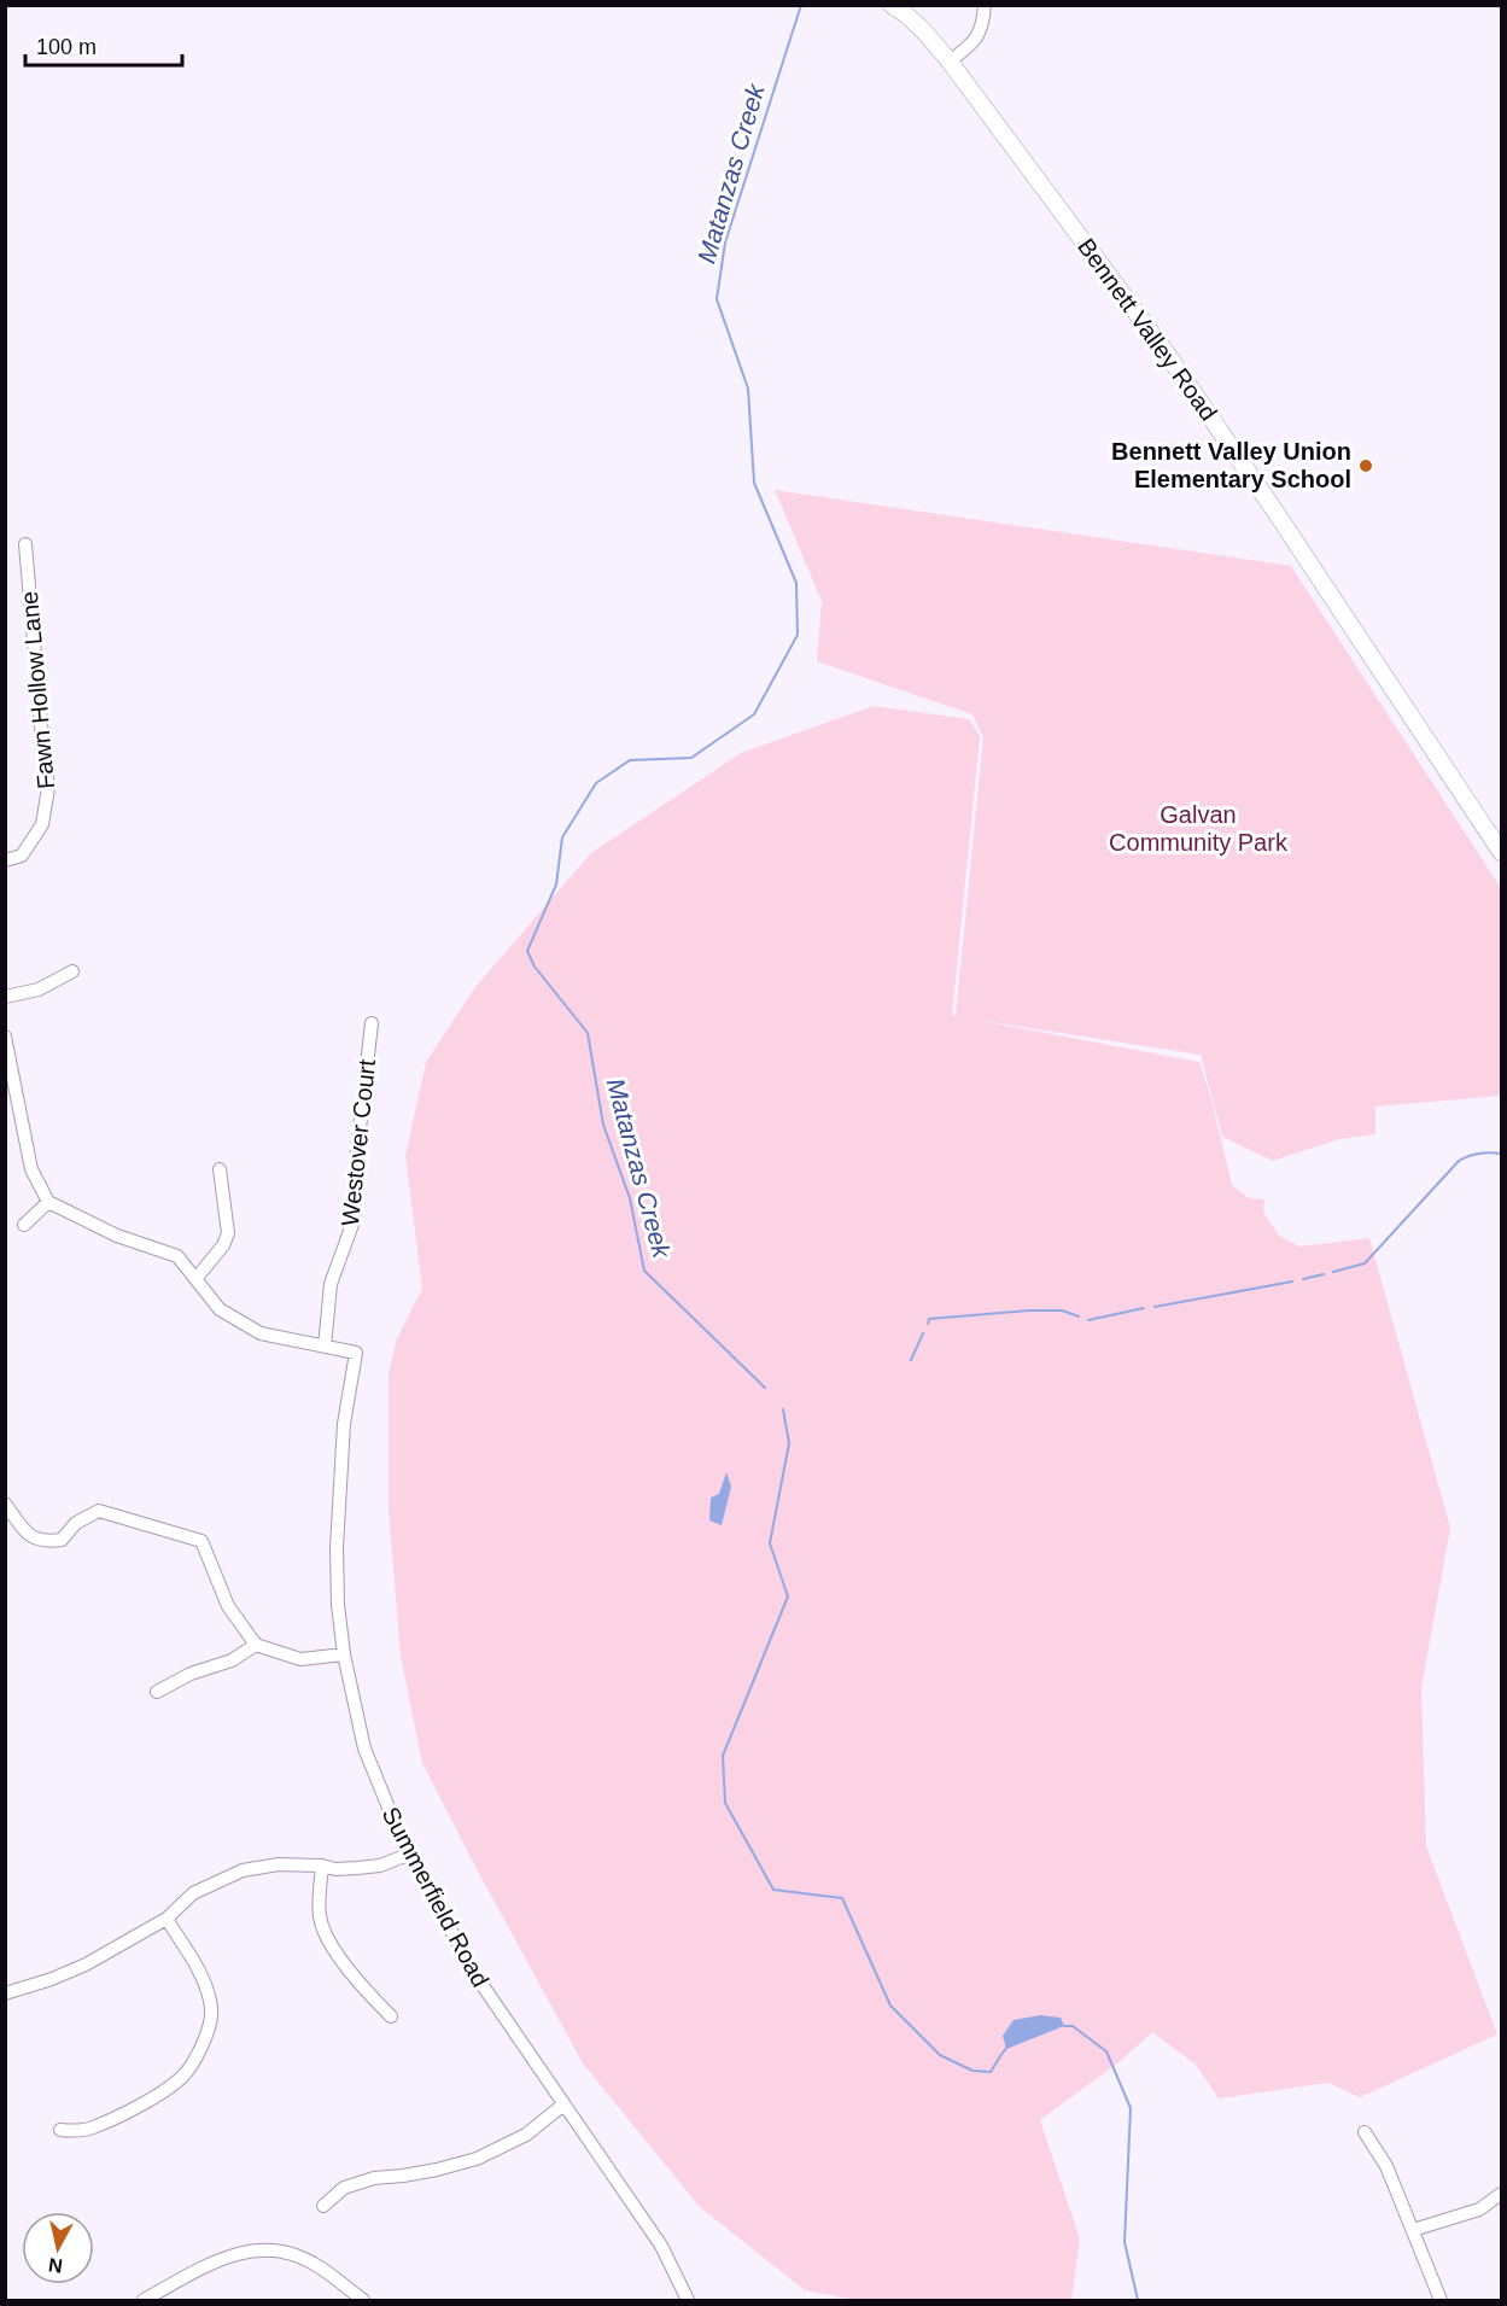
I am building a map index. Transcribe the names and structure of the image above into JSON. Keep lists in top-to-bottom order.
{
  "streets": {
    "street": [
      "Bennett Valley Road",
      "Fawn Hollow Lane",
      "Westover Court",
      "Summerfield Road"
    ]
  },
  "crossings": [
    ["Westover Court", "Summerfield Road"]
  ],
  "water": ["Matanzas Creek"],
  "parks": ["Galvan Community Park"],
  "places": ["Bennett Valley Union Elementary School"],
  "scale_bar": "100 m",
  "north": "bottom"
}
